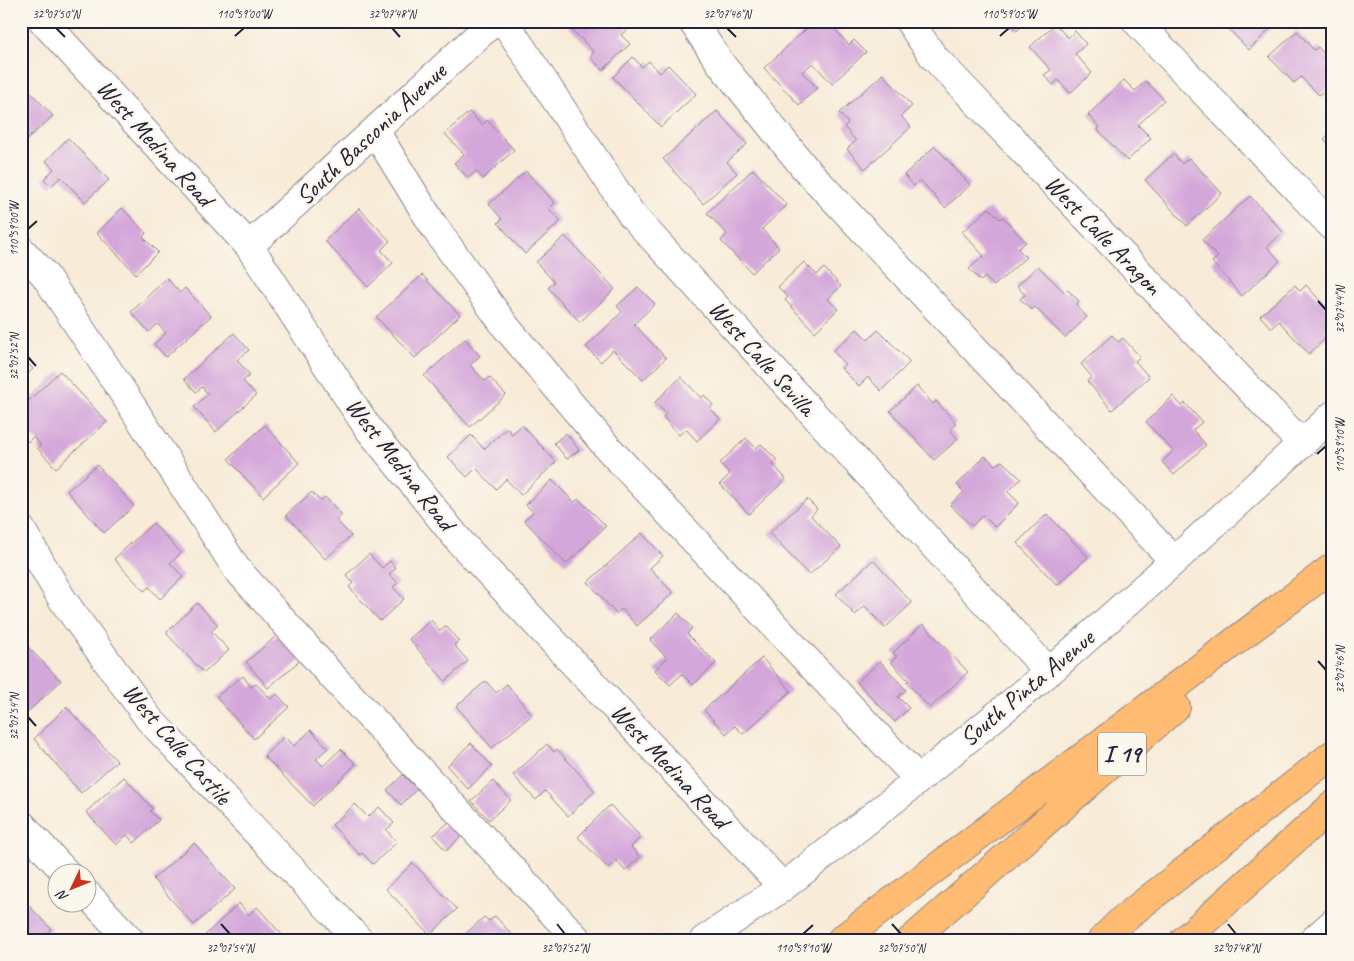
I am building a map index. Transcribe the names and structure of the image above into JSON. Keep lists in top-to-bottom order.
{
  "streets": {
    "highway": ["I 19"],
    "street": [
      "South Basconia Avenue",
      "West Medina Road",
      "West Calle Aragon",
      "West Calle Sevilla",
      "South Pinta Avenue",
      "West Calle Castile"
    ]
  },
  "crossings": [
    ["South Basconia Avenue", "West Medina Road"],
    ["West Medina Road", "South Pinta Avenue"],
    ["West Calle Aragon", "South Pinta Avenue"],
    ["West Calle Sevilla", "South Pinta Avenue"]
  ],
  "north": "bottom left",
  "coordinates": [
    "32°07'50\"N",
    "110°59'00\"W",
    "32°07'48\"N",
    "32°07'46\"N",
    "110°59'05\"W",
    "32°07'44\"N",
    "32°07'52\"N",
    "110°59'10\"W",
    "32°07'54\"N"
  ]
}
